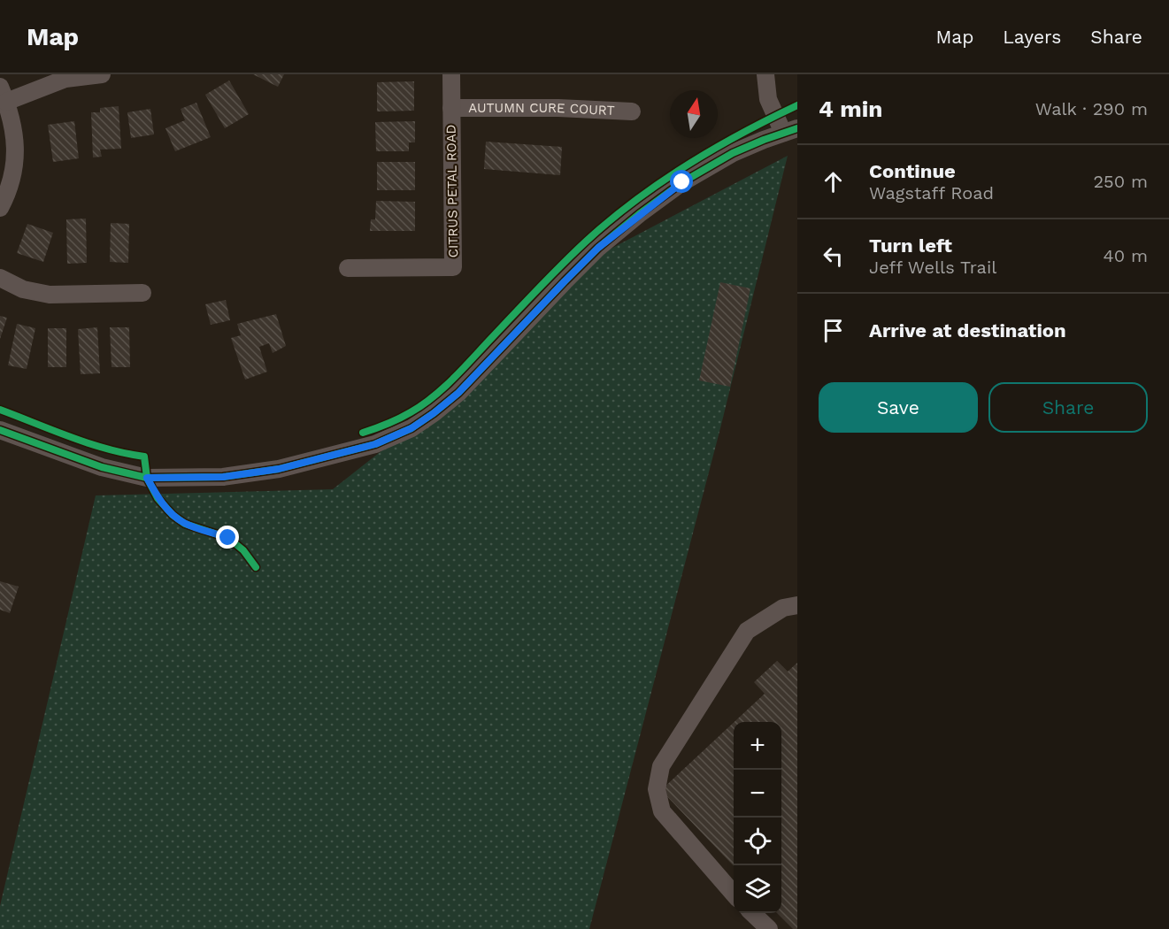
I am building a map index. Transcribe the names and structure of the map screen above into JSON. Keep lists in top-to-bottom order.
{
  "streets": {
    "street": ["AUTUMN CURE COURT", "CITRUS PETAL ROAD"]
  },
  "crossings": [
    ["AUTUMN CURE COURT", "CITRUS PETAL ROAD"]
  ],
  "north": "top",
  "page": {
    "header": "Map",
    "nav": ["Map", "Layers", "Share"],
    "heading": ["4 min", "Walk · 290 m"],
    "list": [
      ["Continue", "Wagstaff Road", "250 m"],
      ["Turn left", "Jeff Wells Trail", "40 m"],
      "Arrive at destination"
    ],
    "buttons": ["Save", "Share"],
    "map_buttons": ["+", "−"]
  }
}
